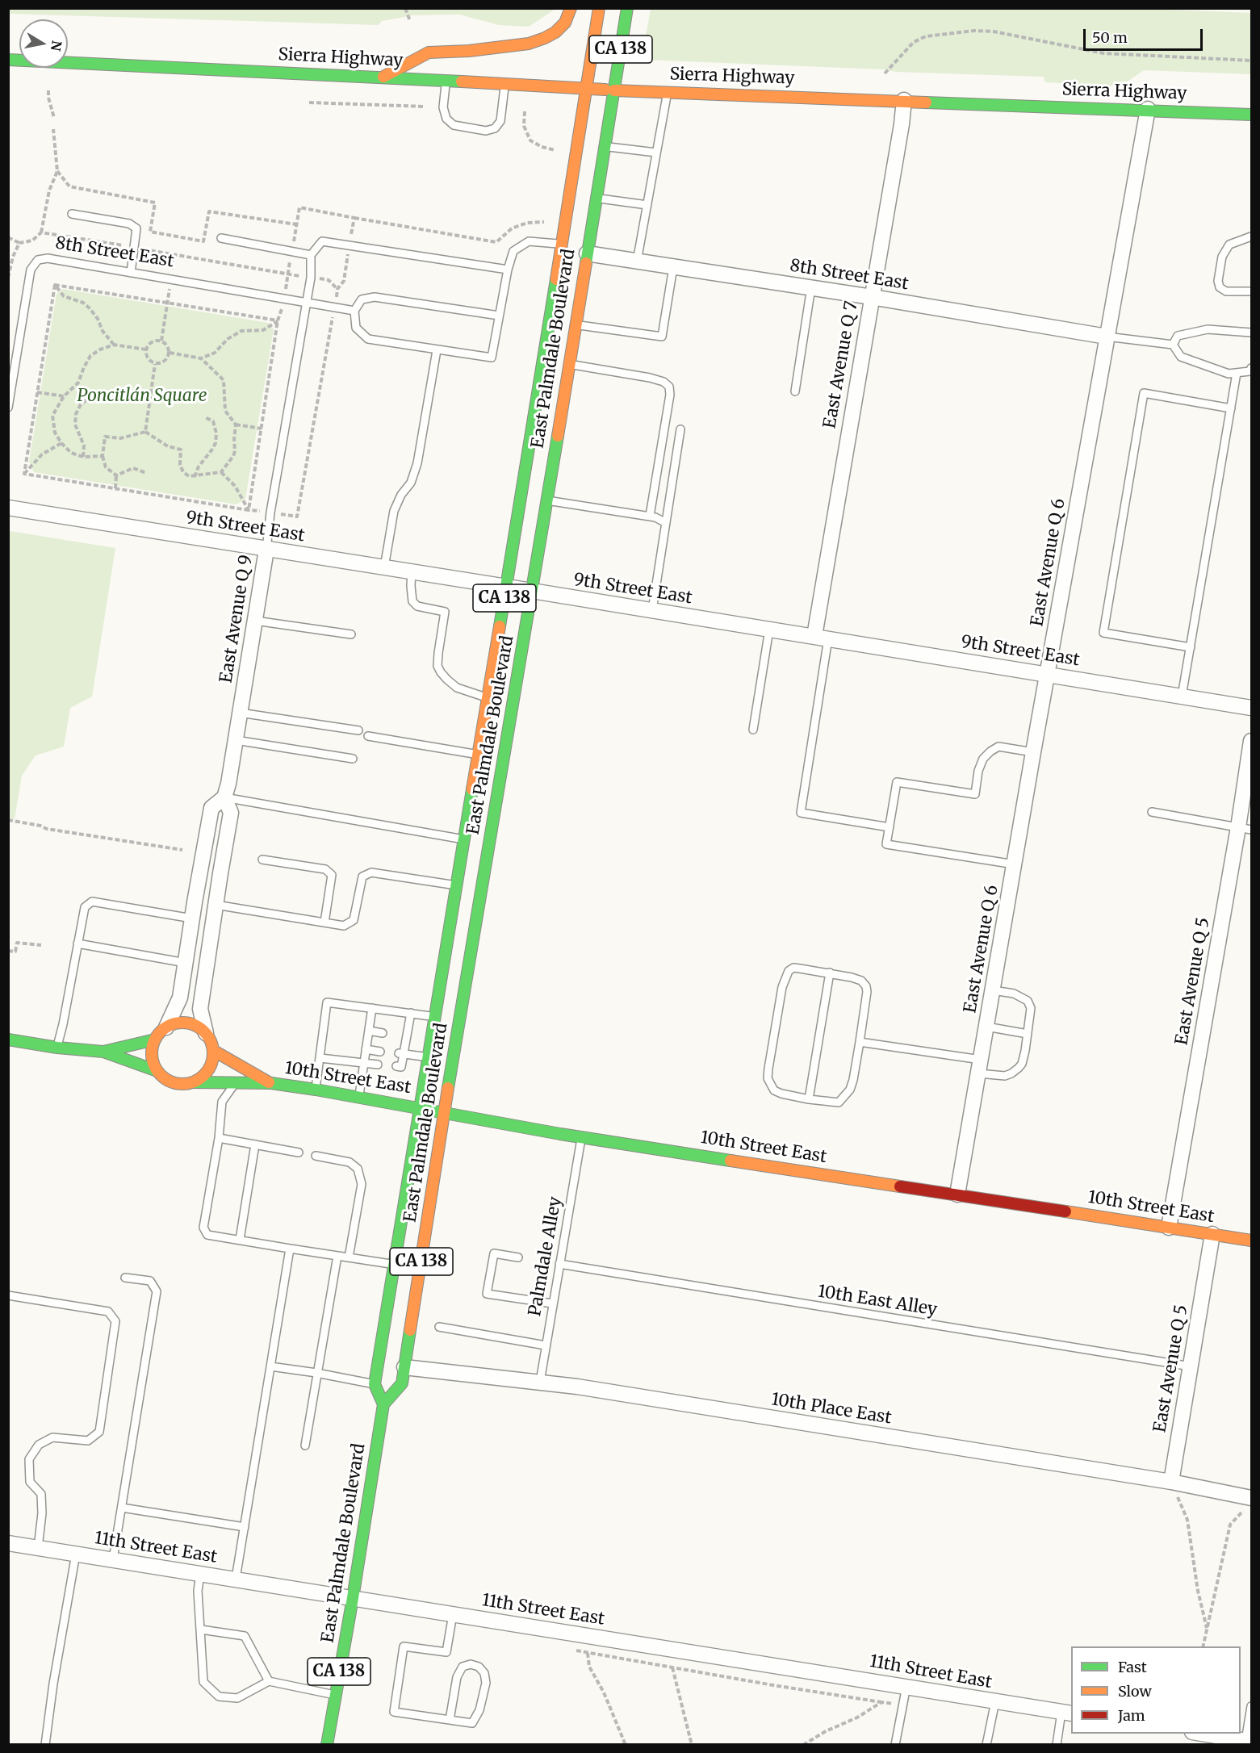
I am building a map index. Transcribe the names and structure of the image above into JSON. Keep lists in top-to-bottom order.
{
  "streets": {
    "main road": [
      "CA 138",
      "Sierra Highway",
      "East Palmdale Boulevard",
      "10th Street East"
    ],
    "street": [
      "8th Street East",
      "East Avenue Q 7",
      "9th Street East",
      "East Avenue Q 6",
      "East Avenue Q 9",
      "East Avenue Q 5",
      "10th Place East",
      "11th Street East"
    ],
    "lane": ["Palmdale Alley", "10th East Alley"]
  },
  "crossings": [
    ["Sierra Highway", "East Palmdale Boulevard"],
    ["Sierra Highway", "East Avenue Q 7"],
    ["Sierra Highway", "East Avenue Q 6"],
    ["8th Street East", "East Palmdale Boulevard"],
    ["8th Street East", "East Avenue Q 7"],
    ["8th Street East", "East Avenue Q 6"],
    ["8th Street East", "East Avenue Q 9"],
    ["East Palmdale Boulevard", "9th Street East"],
    ["East Palmdale Boulevard", "10th Street East"],
    ["East Palmdale Boulevard", "10th Place East"],
    ["East Palmdale Boulevard", "11th Street East"],
    ["East Avenue Q 7", "9th Street East"],
    ["9th Street East", "East Avenue Q 6"],
    ["9th Street East", "East Avenue Q 9"],
    ["East Avenue Q 6", "10th Street East"],
    ["East Avenue Q 9", "10th Street East"],
    ["East Avenue Q 5", "10th Street East"],
    ["East Avenue Q 5", "10th East Alley"],
    ["East Avenue Q 5", "10th Place East"],
    ["10th Street East", "Palmdale Alley"],
    ["Palmdale Alley", "10th East Alley"],
    ["Palmdale Alley", "10th Place East"]
  ],
  "parks": ["Poncitlán Square"],
  "legend": ["Fast", "Slow", "Jam"],
  "scale_bar": "50 m",
  "north": "right"
}
